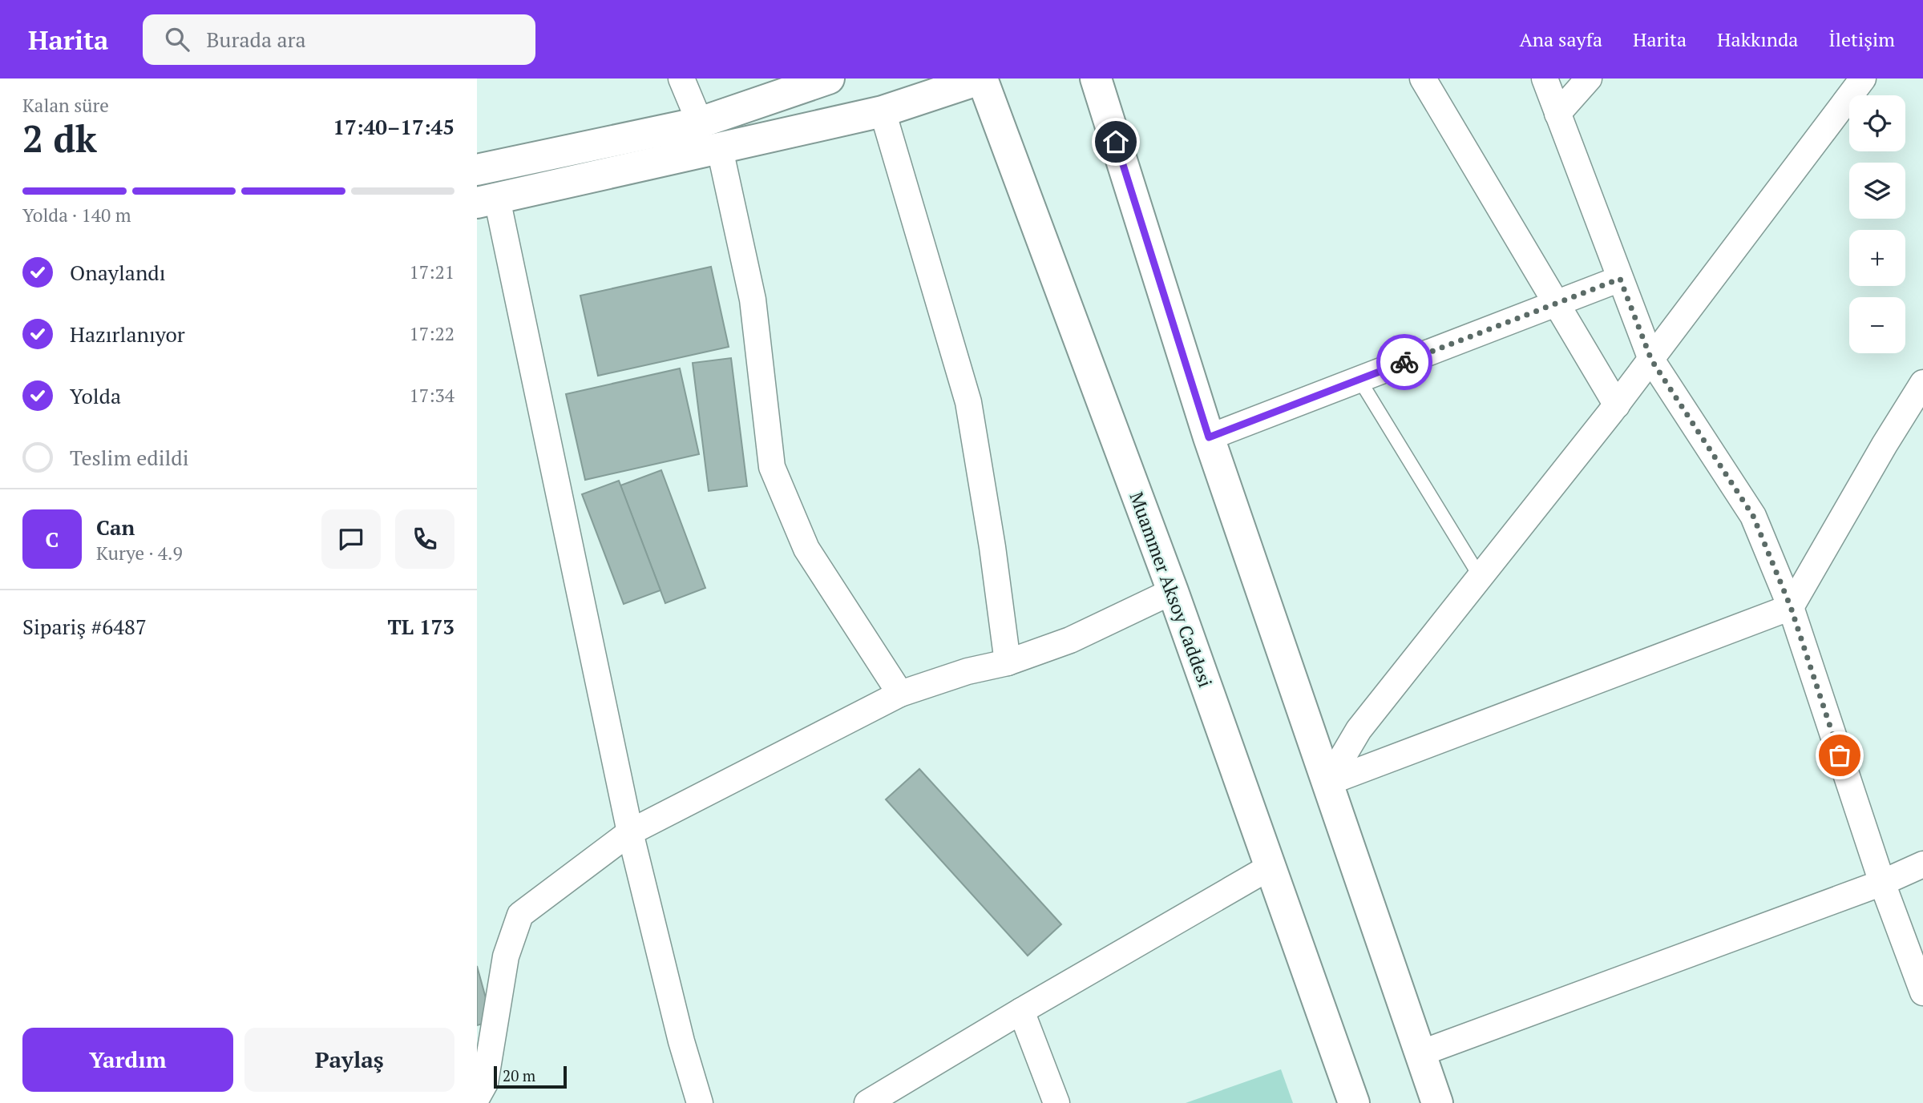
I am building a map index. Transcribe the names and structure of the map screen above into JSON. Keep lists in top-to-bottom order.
{
  "streets": {
    "main road": ["Muammer Aksoy Caddesi"]
  },
  "scale_bar": "20 m",
  "page": {
    "header": "Harita",
    "search": "Burada ara",
    "nav": [
      "Ana sayfa",
      "Harita",
      "Hakkında",
      "İletişim"
    ],
    "heading": ["2 dk", "Kalan süre", "17:40–17:45"],
    "panel": [
      "Can",
      "Kurye · 4.9",
      "Sipariş #6487",
      "TL 173"
    ],
    "map_buttons": ["+", "−"],
    "bar": "Yolda · 140 m",
    "list": [
      ["Onaylandı", "17:21"],
      ["Hazırlanıyor", "17:22"],
      ["Yolda", "17:34"],
      "Teslim edildi"
    ],
    "round": "C",
    "buttons": ["Yardım", "Paylaş"],
    "scale": "20 m"
  }
}
